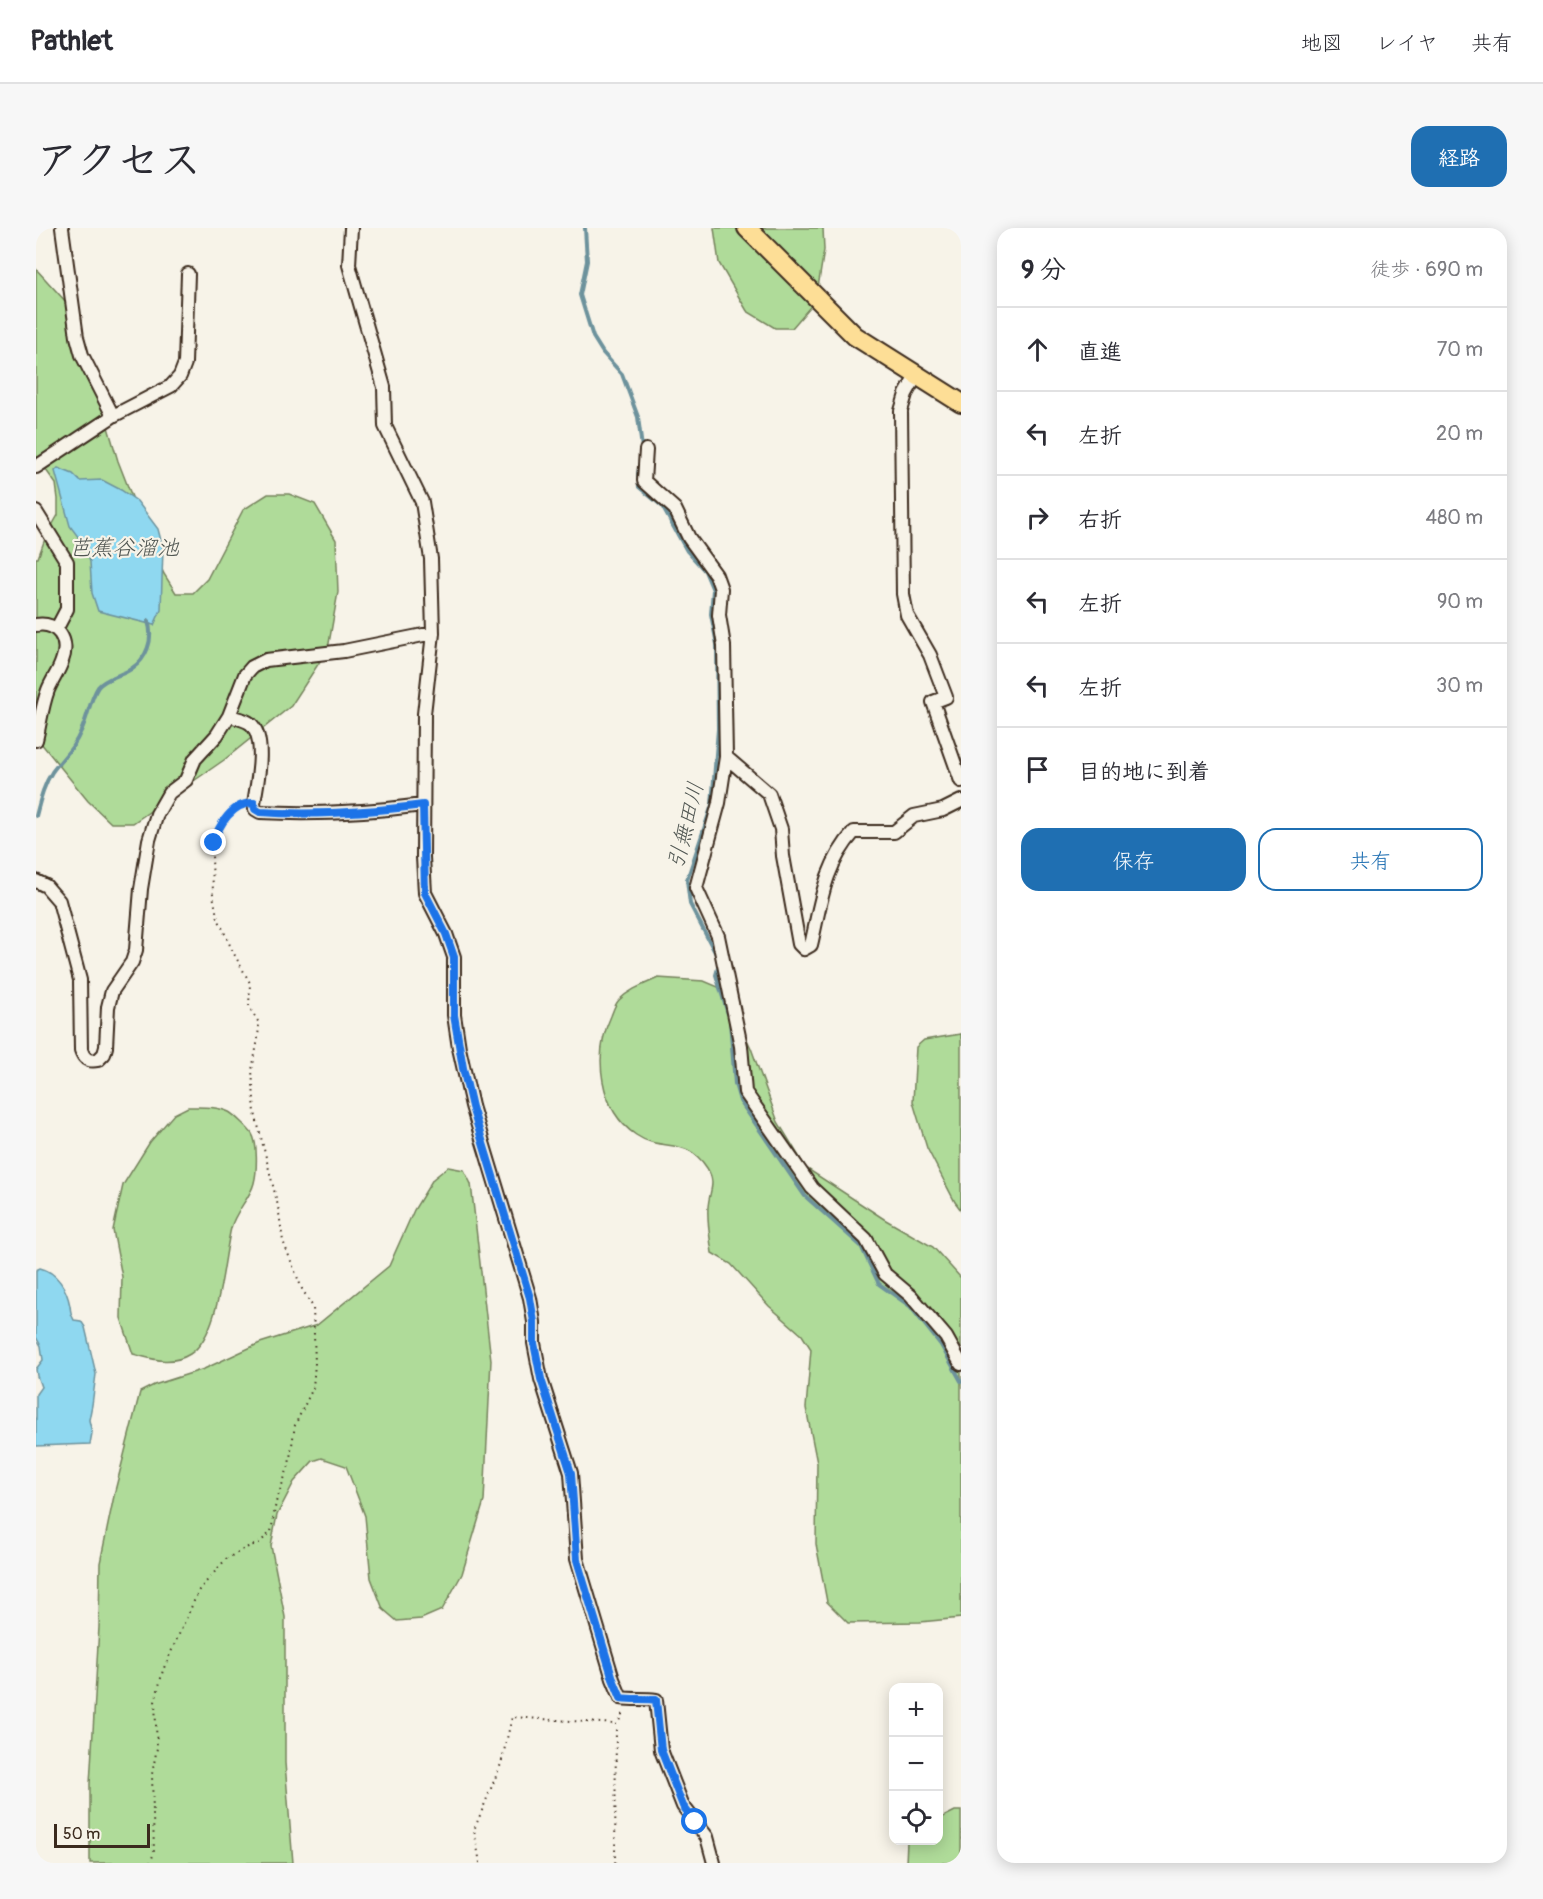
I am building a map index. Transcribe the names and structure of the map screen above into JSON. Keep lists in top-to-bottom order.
{
  "water": ["芭蕉谷溜池", "引無田川"],
  "scale_bar": "50 m",
  "page": {
    "header": "Pathlet",
    "nav": ["地図", "レイヤ", "共有"],
    "title": "アクセス",
    "buttons": [
      "経路",
      ["保存", "共有"]
    ],
    "heading": ["9 分", "徒歩 · 690 m"],
    "list": [
      ["直進", "70 m"],
      ["左折", "20 m"],
      ["右折", "480 m"],
      ["左折", "90 m"],
      ["左折", "30 m"],
      "目的地に到着"
    ],
    "map_buttons": ["+", "−"],
    "scale": "50 m"
  }
}
